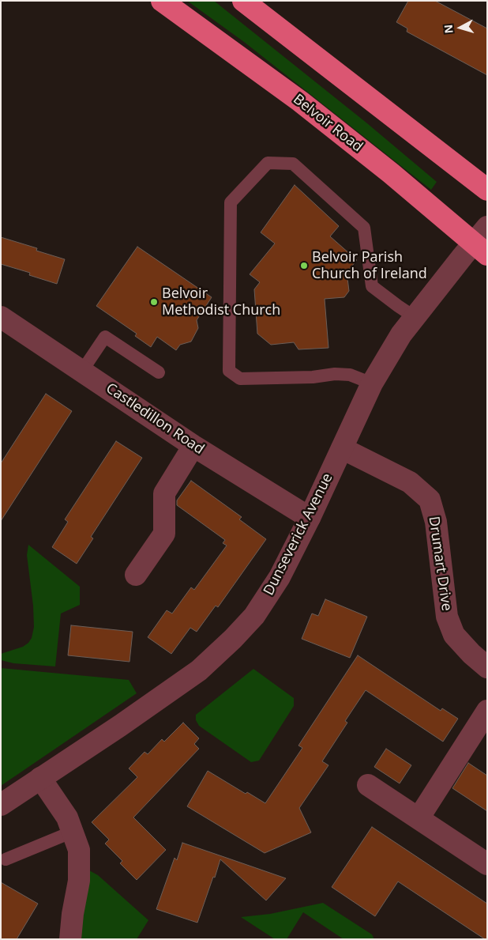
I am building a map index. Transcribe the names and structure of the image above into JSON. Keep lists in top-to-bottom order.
{
  "streets": {
    "highway": ["Belvoir Road"],
    "street": ["Castledillon Road", "Dunseverick Avenue", "Drumart Drive"]
  },
  "crossings": [
    ["Belvoir Road", "Dunseverick Avenue"],
    ["Castledillon Road", "Dunseverick Avenue"],
    ["Dunseverick Avenue", "Drumart Drive"]
  ],
  "places": ["Belvoir Parish Church of Ireland", "Belvoir Methodist Church"],
  "north": "left"
}
